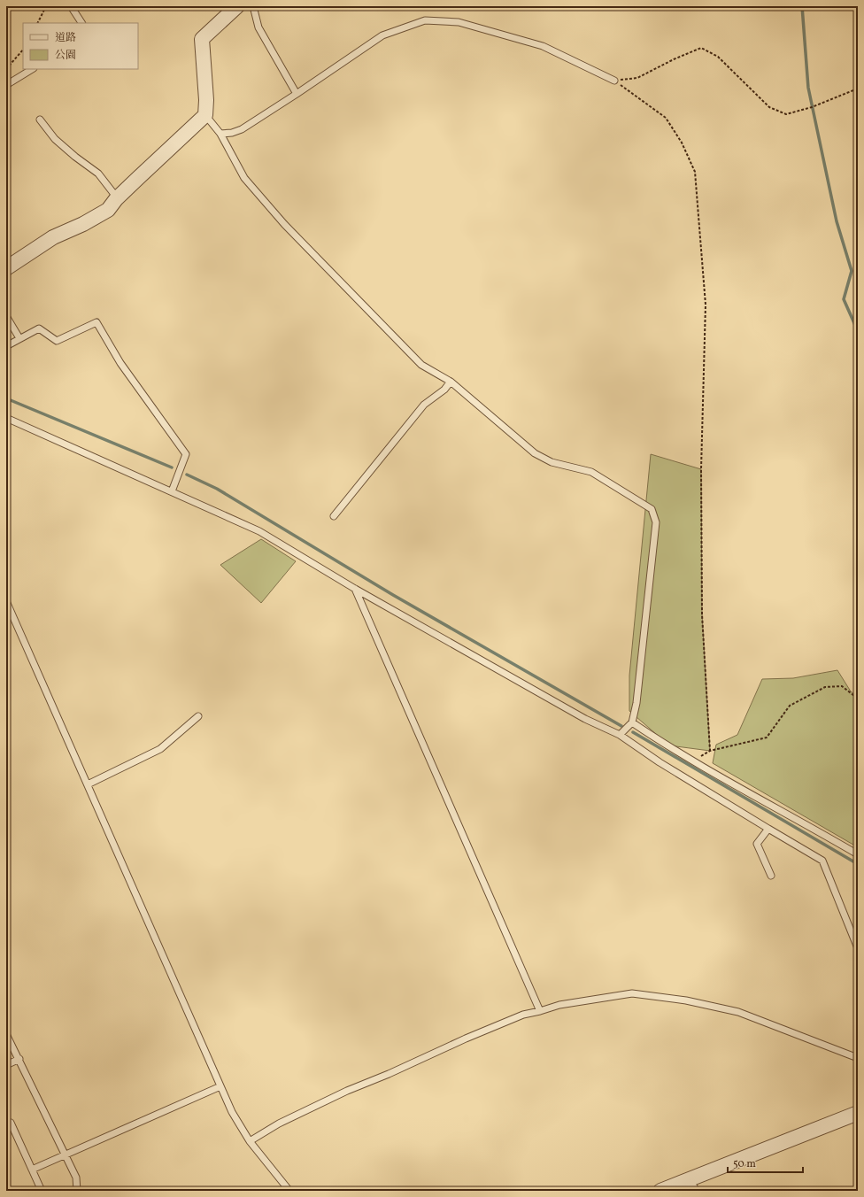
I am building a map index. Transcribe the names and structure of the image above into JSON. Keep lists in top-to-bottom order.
{
  "legend": ["道路", "公園"],
  "scale_bar": "50 m"
}
